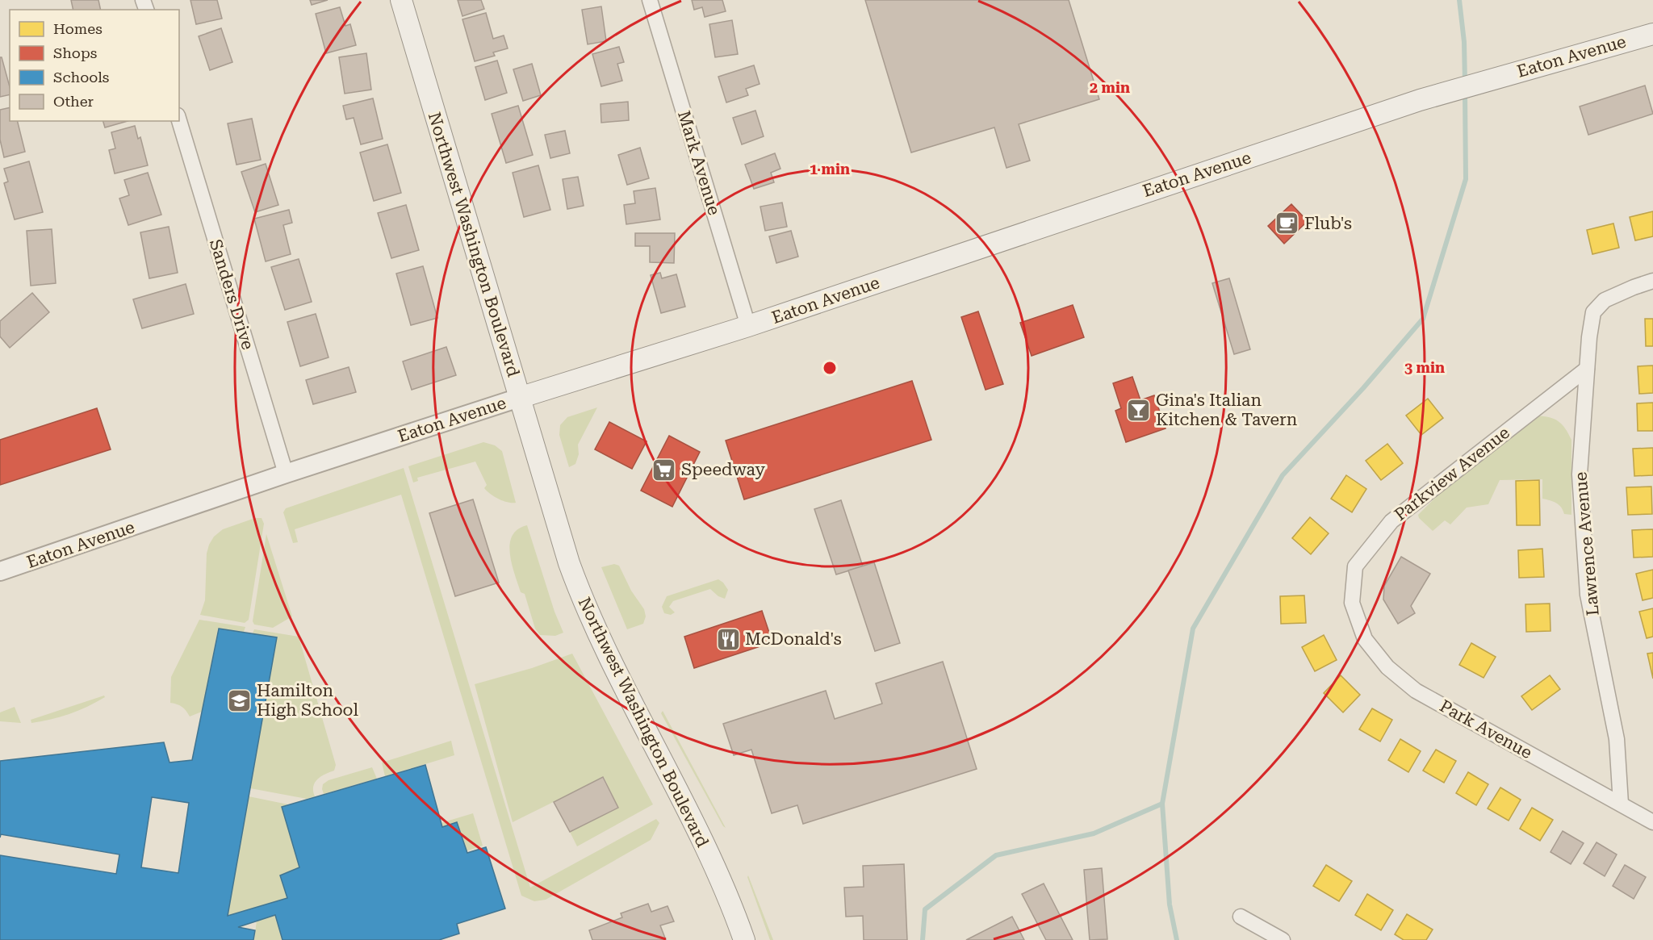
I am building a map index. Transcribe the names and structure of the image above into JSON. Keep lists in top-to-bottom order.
{
  "streets": {
    "main road": ["Eaton Avenue", "Northwest Washington Boulevard"],
    "street": [
      "Mark Avenue",
      "Sanders Drive",
      "Parkview Avenue",
      "Lawrence Avenue",
      "Park Avenue"
    ]
  },
  "crossings": [
    ["Eaton Avenue", "Mark Avenue"],
    ["Eaton Avenue", "Northwest Washington Boulevard"],
    ["Eaton Avenue", "Sanders Drive"],
    ["Parkview Avenue", "Lawrence Avenue"],
    ["Parkview Avenue", "Park Avenue"],
    ["Lawrence Avenue", "Park Avenue"]
  ],
  "places": {
    "cafe": ["Flub's"],
    "bar": ["Gina's Italian Kitchen & Tavern"],
    "supermarket": ["Speedway"],
    "restaurant": ["McDonald's"],
    "school or university": ["Hamilton High School"]
  },
  "legend": [
    "Homes",
    "Shops",
    "Schools",
    "Other"
  ],
  "rings": ["2 min", "1 min", "3 min"]
}
